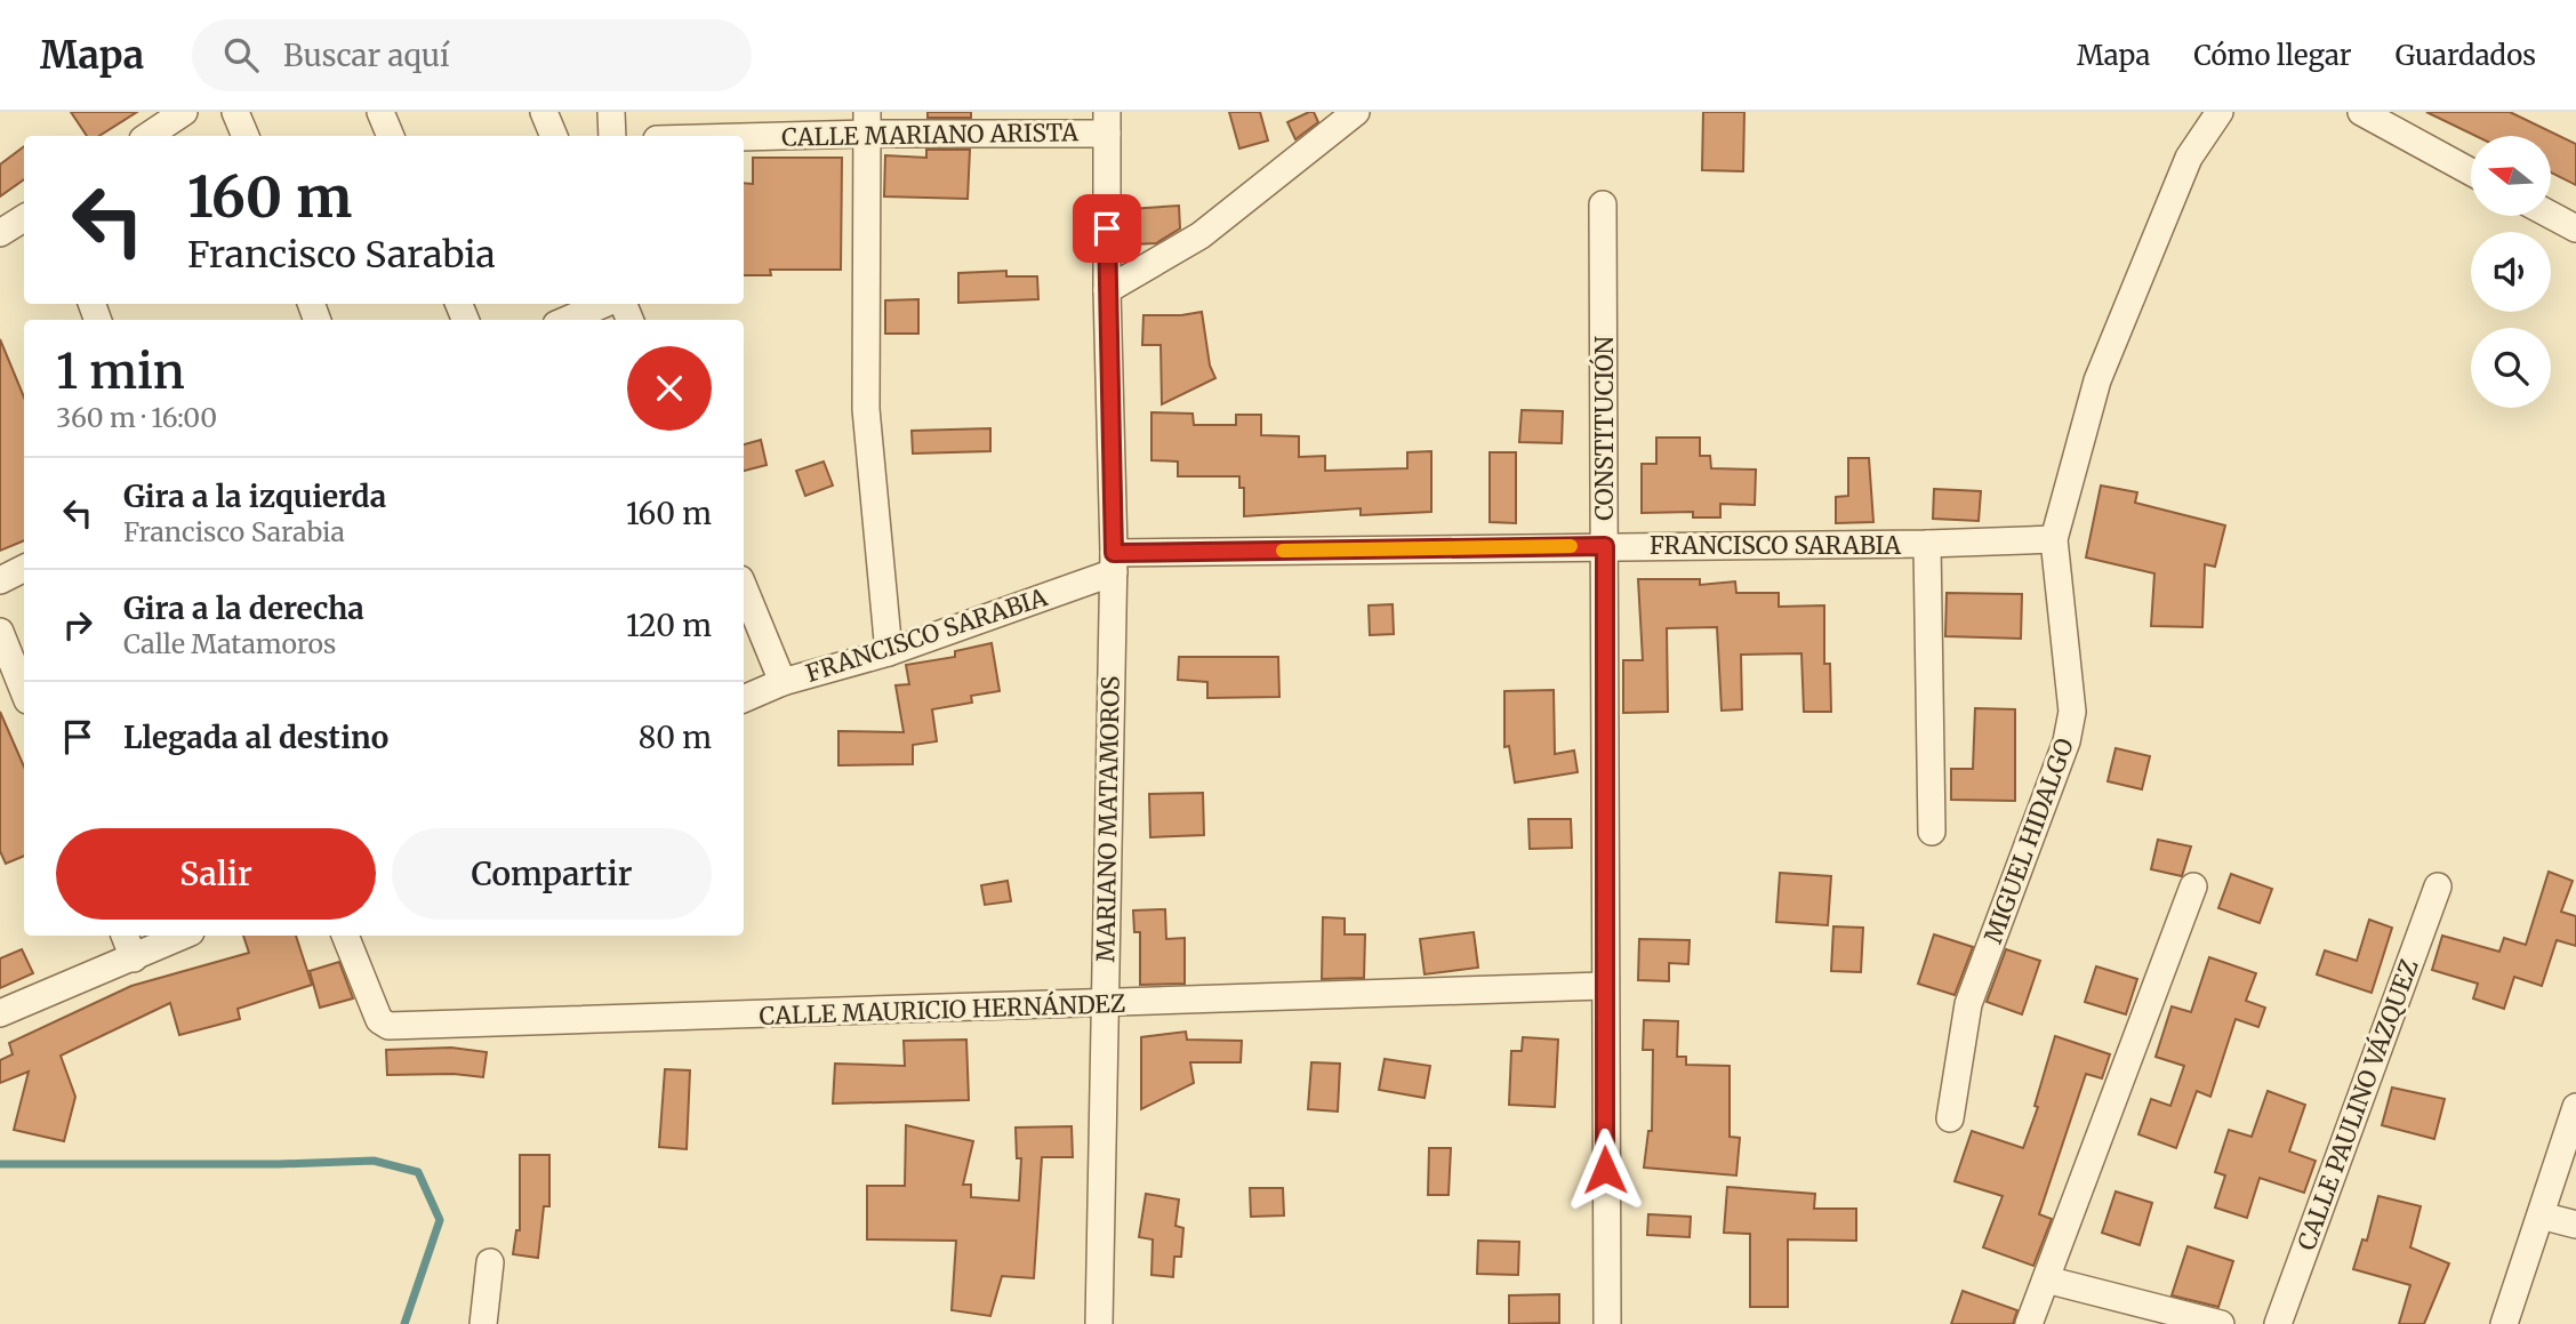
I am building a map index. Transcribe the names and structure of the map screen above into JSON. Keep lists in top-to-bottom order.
{
  "streets": {
    "street": [
      "CALLE MARIANO ARISTA",
      "CONSTITUCIÓN",
      "FRANCISCO SARABIA",
      "MARIANO MATAMOROS",
      "MIGUEL HIDALGO",
      "CALLE MAURICIO HERNÁNDEZ",
      "CALLE PAULINO VÁZQUEZ"
    ]
  },
  "crossings": [
    ["CALLE MARIANO ARISTA", "MARIANO MATAMOROS"],
    ["CONSTITUCIÓN", "FRANCISCO SARABIA"],
    ["CONSTITUCIÓN", "CALLE MAURICIO HERNÁNDEZ"],
    ["FRANCISCO SARABIA", "MARIANO MATAMOROS"],
    ["FRANCISCO SARABIA", "MIGUEL HIDALGO"],
    ["MARIANO MATAMOROS", "CALLE MAURICIO HERNÁNDEZ"]
  ],
  "north": "left",
  "page": {
    "header": "Mapa",
    "search": "Buscar aquí",
    "nav": ["Mapa", "Cómo llegar", "Guardados"],
    "turn": ["160 m", "Francisco Sarabia"],
    "heading": ["1 min", "360 m · 16:00"],
    "list": [
      {
        "name": "Gira a la izquierda",
        "note": "Francisco Sarabia",
        "value": "160 m"
      },
      {
        "name": "Gira a la derecha",
        "note": "Calle Matamoros",
        "value": "120 m"
      },
      {
        "name": "Llegada al destino",
        "value": "80 m"
      }
    ],
    "buttons": ["Salir", "Compartir"]
  }
}
